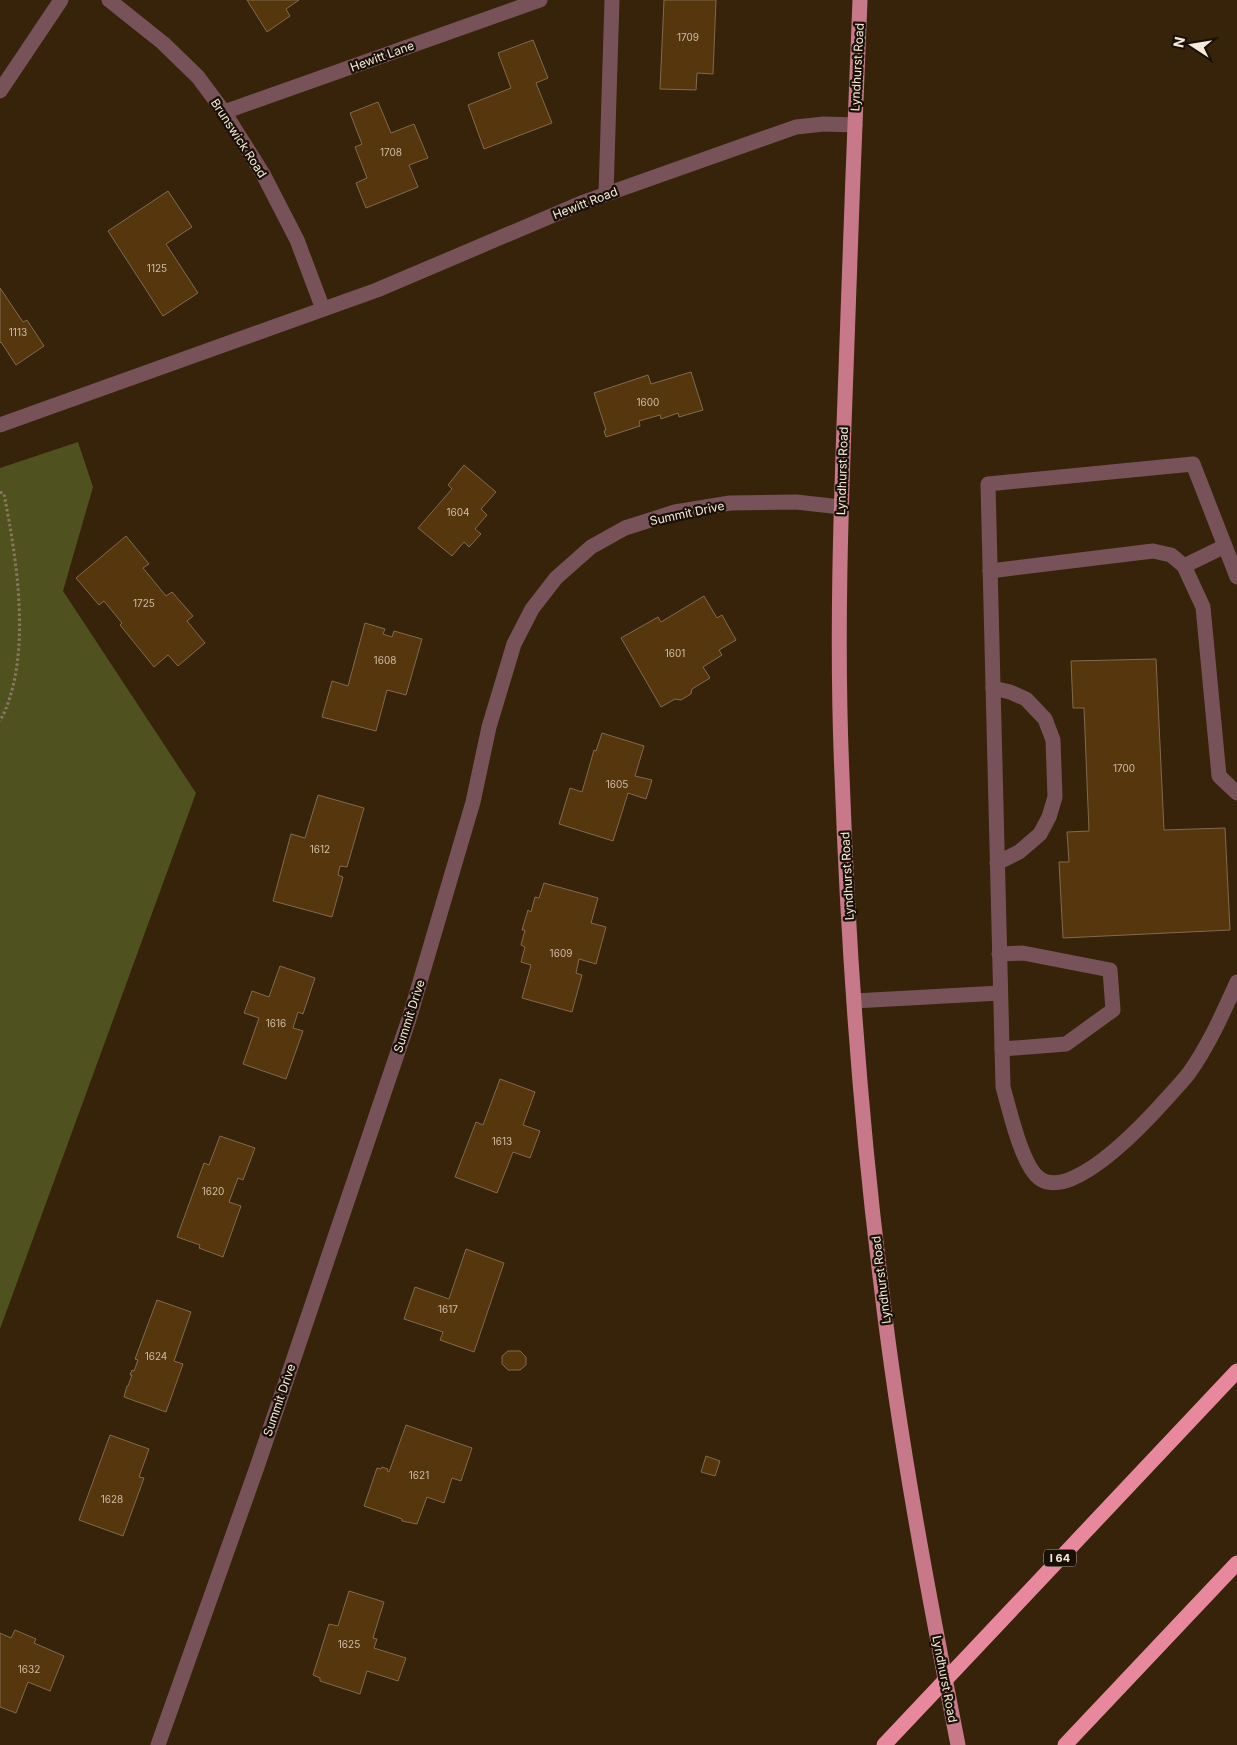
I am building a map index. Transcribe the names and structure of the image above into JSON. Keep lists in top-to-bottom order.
{
  "streets": {
    "highway": ["I 64"],
    "main road": ["Lyndhurst Road"],
    "street": [
      "Hewitt Lane",
      "Brunswick Road",
      "Hewitt Road",
      "Summit Drive"
    ]
  },
  "crossings": [
    ["Hewitt Lane", "Brunswick Road"],
    ["Lyndhurst Road", "Hewitt Road"],
    ["Lyndhurst Road", "Summit Drive"],
    ["Brunswick Road", "Hewitt Road"]
  ],
  "house_numbers": [
    "1709",
    "1708",
    "1125",
    "1113",
    "1600",
    "1604",
    "1725",
    "1601",
    "1608",
    "1700",
    "1605",
    "1612",
    "1609",
    "1616",
    "1613",
    "1620",
    "1617",
    "1624",
    "1621",
    "1628",
    "1625",
    "1632"
  ],
  "north": "left"
}
